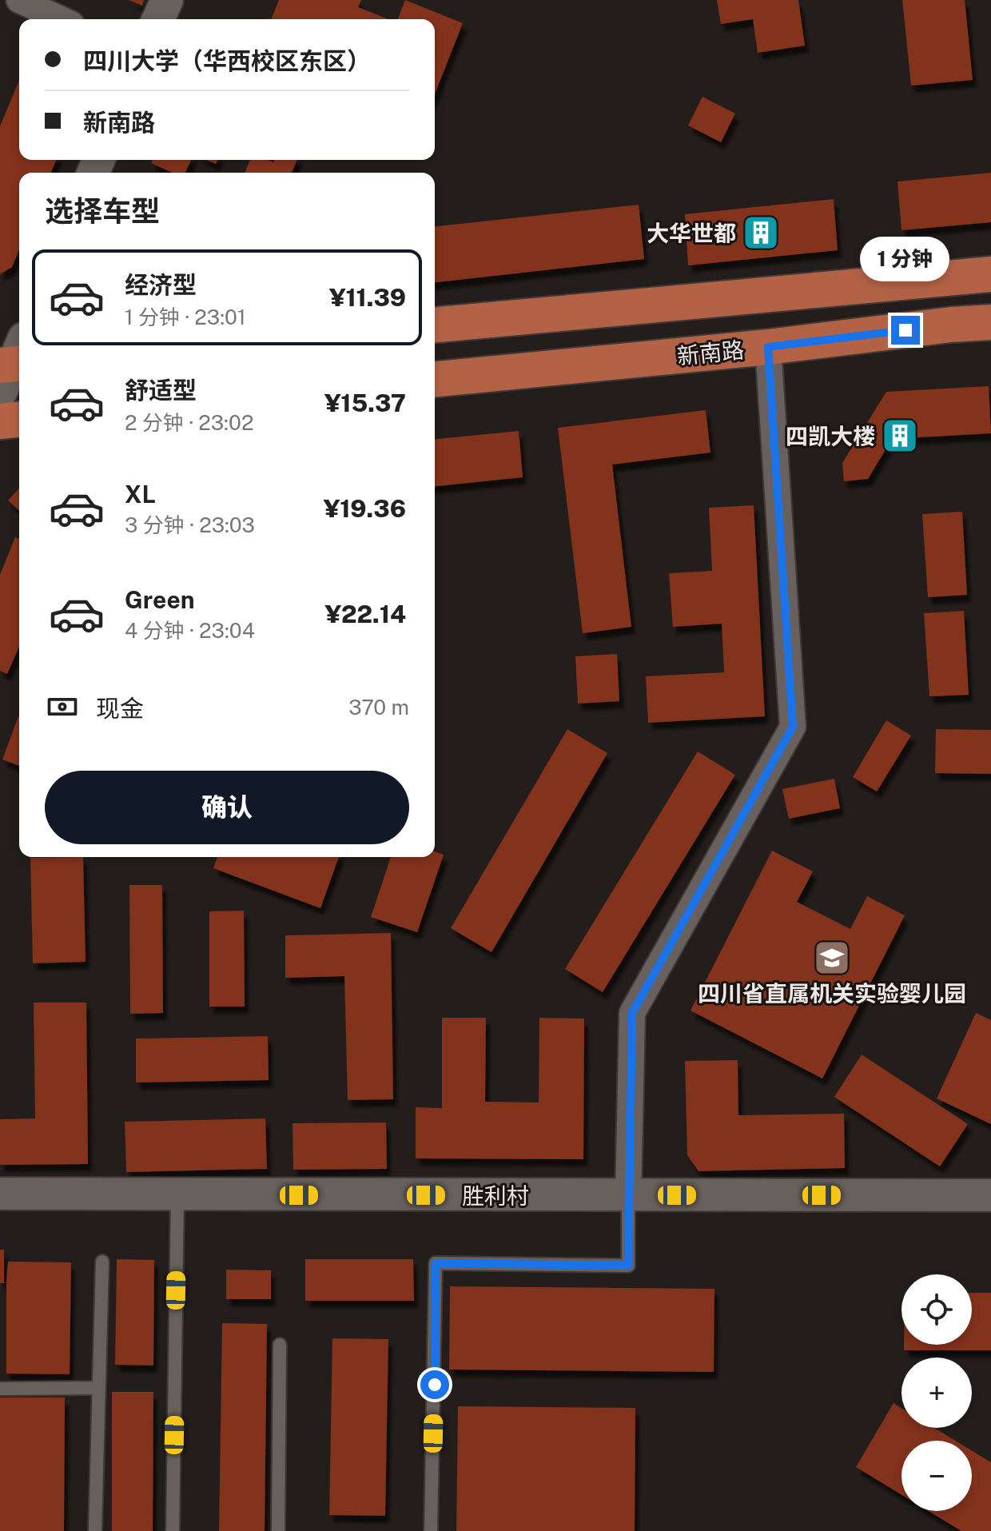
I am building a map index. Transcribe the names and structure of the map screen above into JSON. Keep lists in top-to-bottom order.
{
  "streets": {
    "main road": ["新南路"],
    "street": ["胜利村"]
  },
  "places": {
    "building": ["大华世都", "四凯大楼"],
    "school or university": ["四川省直属机关实验婴儿园"]
  },
  "page": {
    "banner": ["四川大学（华西校区东区）", "新南路"],
    "heading": "选择车型",
    "bubble": "1 分钟",
    "list": [
      {
        "name": "经济型",
        "note": "1 分钟 · 23:01",
        "value": "¥11.39"
      },
      {
        "name": "舒适型",
        "note": "2 分钟 · 23:02",
        "value": "¥15.37"
      },
      {
        "name": "XL",
        "note": "3 分钟 · 23:03",
        "value": "¥19.36"
      },
      {
        "name": "Green",
        "note": "4 分钟 · 23:04",
        "value": "¥22.14"
      }
    ],
    "pay": ["现金", "370 m"],
    "buttons": "确认",
    "map_buttons": ["+", "−"]
  }
}
